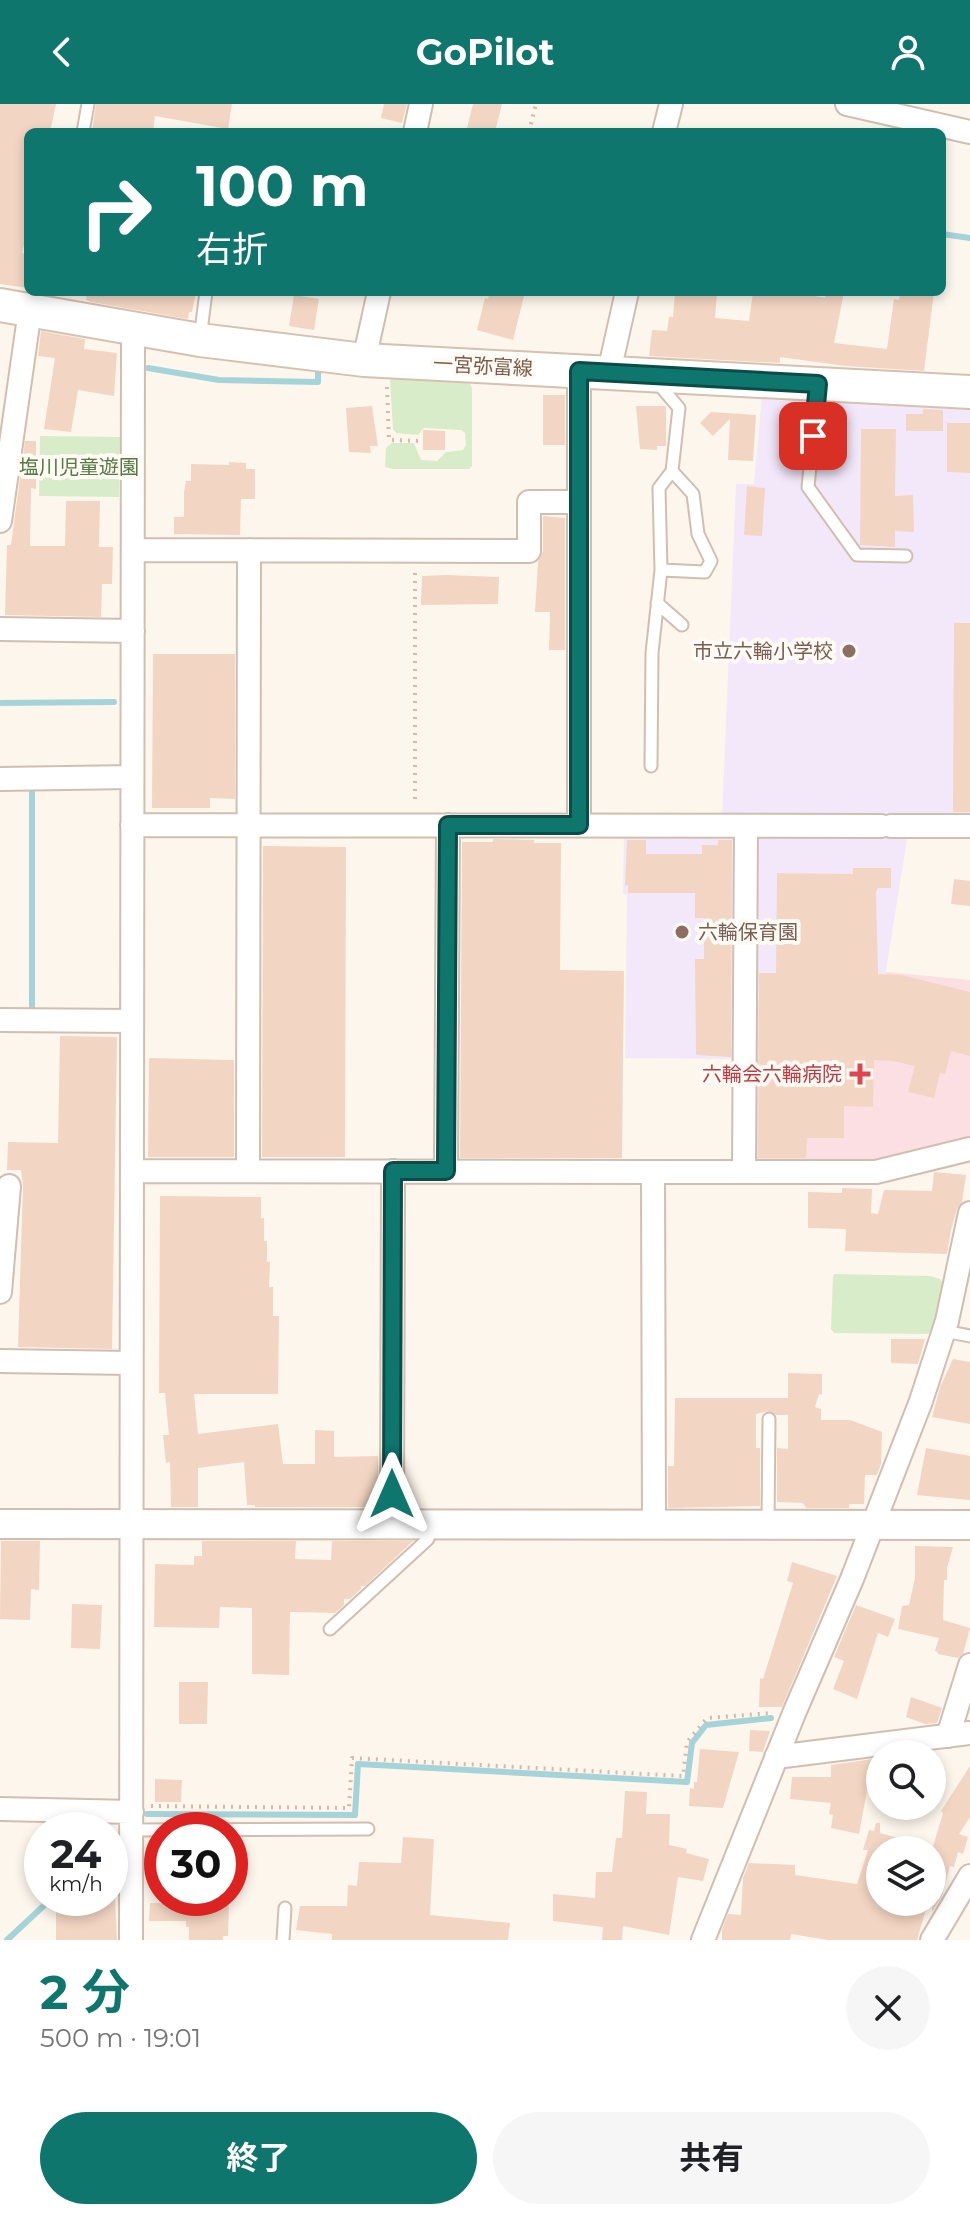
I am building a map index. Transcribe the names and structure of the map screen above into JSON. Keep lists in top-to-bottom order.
{
  "streets": {
    "main road": ["一宮弥富線"]
  },
  "parks": ["塩川児童遊園"],
  "places": {
    "other": ["市立六輪小学校", "六輪保育園"],
    "health": ["六輪会六輪病院"]
  },
  "page": {
    "header": "GoPilot",
    "turn": ["100 m", "右折"],
    "speed": "24 km/h",
    "limit": "30",
    "heading": ["2 分", "500 m · 19:01"],
    "buttons": ["終了", "共有"]
  }
}
